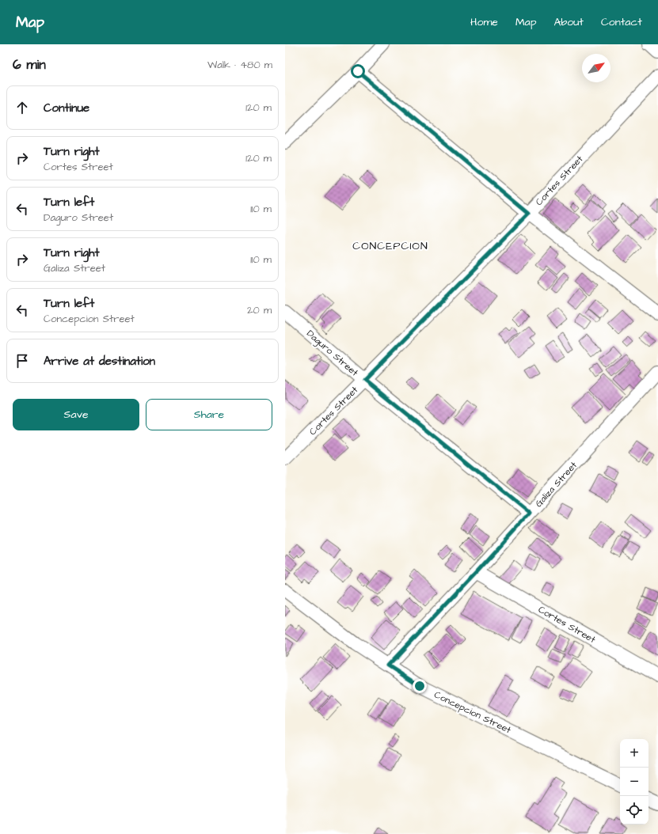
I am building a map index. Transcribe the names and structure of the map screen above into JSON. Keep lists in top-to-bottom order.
{
  "streets": {
    "street": [
      "Cortes Street",
      "Daguro Street",
      "Galiza Street",
      "Concepcion Street"
    ]
  },
  "crossings": [
    ["Cortes Street", "Daguro Street"],
    ["Cortes Street", "Galiza Street"],
    ["Daguro Street", "Galiza Street"],
    ["Galiza Street", "Concepcion Street"]
  ],
  "districts": ["CONCEPCION"],
  "north": "top right",
  "page": {
    "header": "Map",
    "nav": [
      "Home",
      "Map",
      "About",
      "Contact"
    ],
    "heading": ["6 min", "Walk · 480 m"],
    "list": [
      ["Continue", "120 m"],
      ["Turn right", "Cortes Street", "120 m"],
      ["Turn left", "Daguro Street", "110 m"],
      ["Turn right", "Galiza Street", "110 m"],
      ["Turn left", "Concepcion Street", "20 m"],
      "Arrive at destination"
    ],
    "buttons": ["Save", "Share"],
    "map_buttons": ["+", "−"]
  }
}
